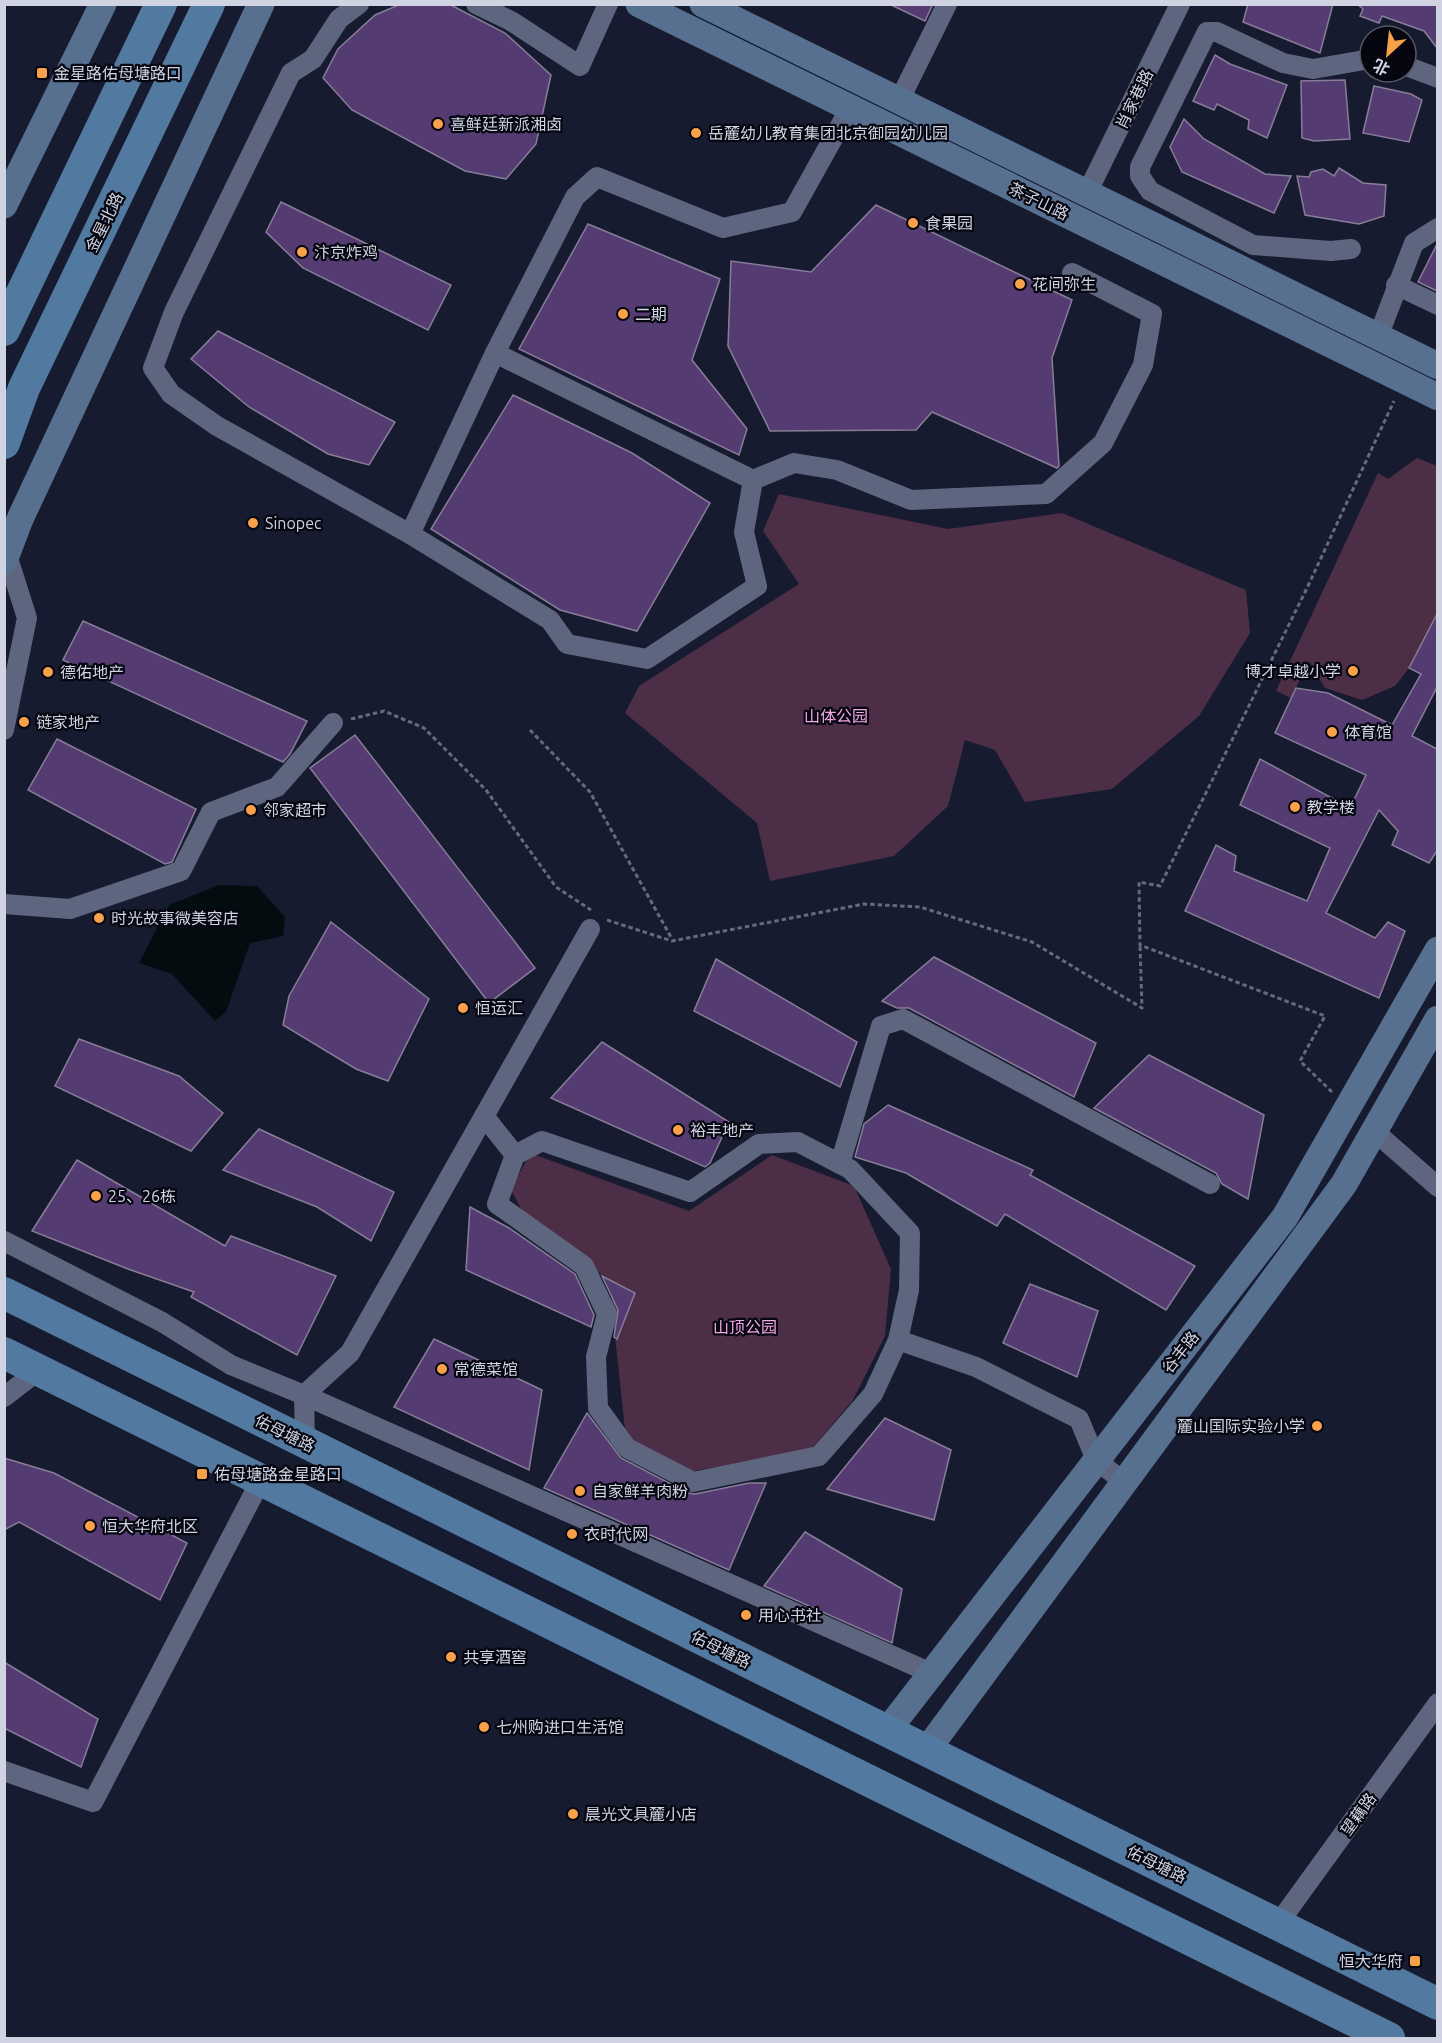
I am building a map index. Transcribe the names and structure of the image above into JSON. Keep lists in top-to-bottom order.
{
  "streets": {
    "main road": ["金星北路", "佑母塘路"],
    "street": [
      "肖家巷路",
      "茶子山路",
      "谷丰路",
      "望藕路"
    ]
  },
  "crossings": [
    ["肖家巷路", "茶子山路"],
    ["谷丰路", "佑母塘路"],
    ["佑母塘路", "望藕路"]
  ],
  "parks": ["山体公园", "山顶公园"],
  "places": {
    "transit": ["金星路佑母塘路口", "佑母塘路金星路口", "恒大华府"],
    "other": [
      "喜鲜廷新派湘卤",
      "岳麓幼儿教育集团北京御园幼儿园",
      "食果园",
      "汴京炸鸡",
      "花间弥生",
      "二期",
      "Sinopec",
      "博才卓越小学",
      "德佑地产",
      "链家地产",
      "体育馆",
      "教学楼",
      "邻家超市",
      "时光故事微美容店",
      "恒运汇",
      "裕丰地产",
      "25、26栋",
      "常德菜馆",
      "麓山国际实验小学",
      "自家鲜羊肉粉",
      "恒大华府北区",
      "衣时代网",
      "用心书社",
      "共享酒窖",
      "七州购进口生活馆",
      "晨光文具麓小店"
    ]
  },
  "north": "bottom left"
}
